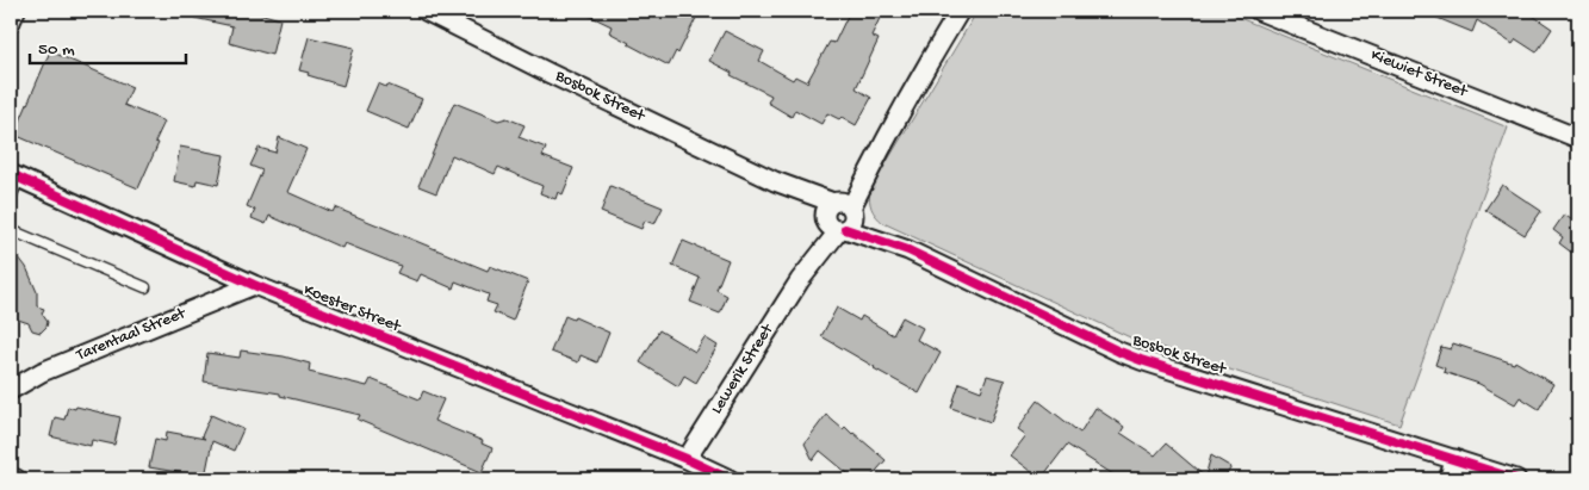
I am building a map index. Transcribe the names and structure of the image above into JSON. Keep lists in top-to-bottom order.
{
  "streets": {
    "street": [
      "Kiewiet Street",
      "Bosbok Street",
      "Koester Street",
      "Tarentaal Street",
      "Lewerik Street"
    ]
  },
  "crossings": [
    ["Bosbok Street", "Lewerik Street"],
    ["Koester Street", "Tarentaal Street"],
    ["Koester Street", "Lewerik Street"]
  ],
  "scale_bar": "50 m"
}
